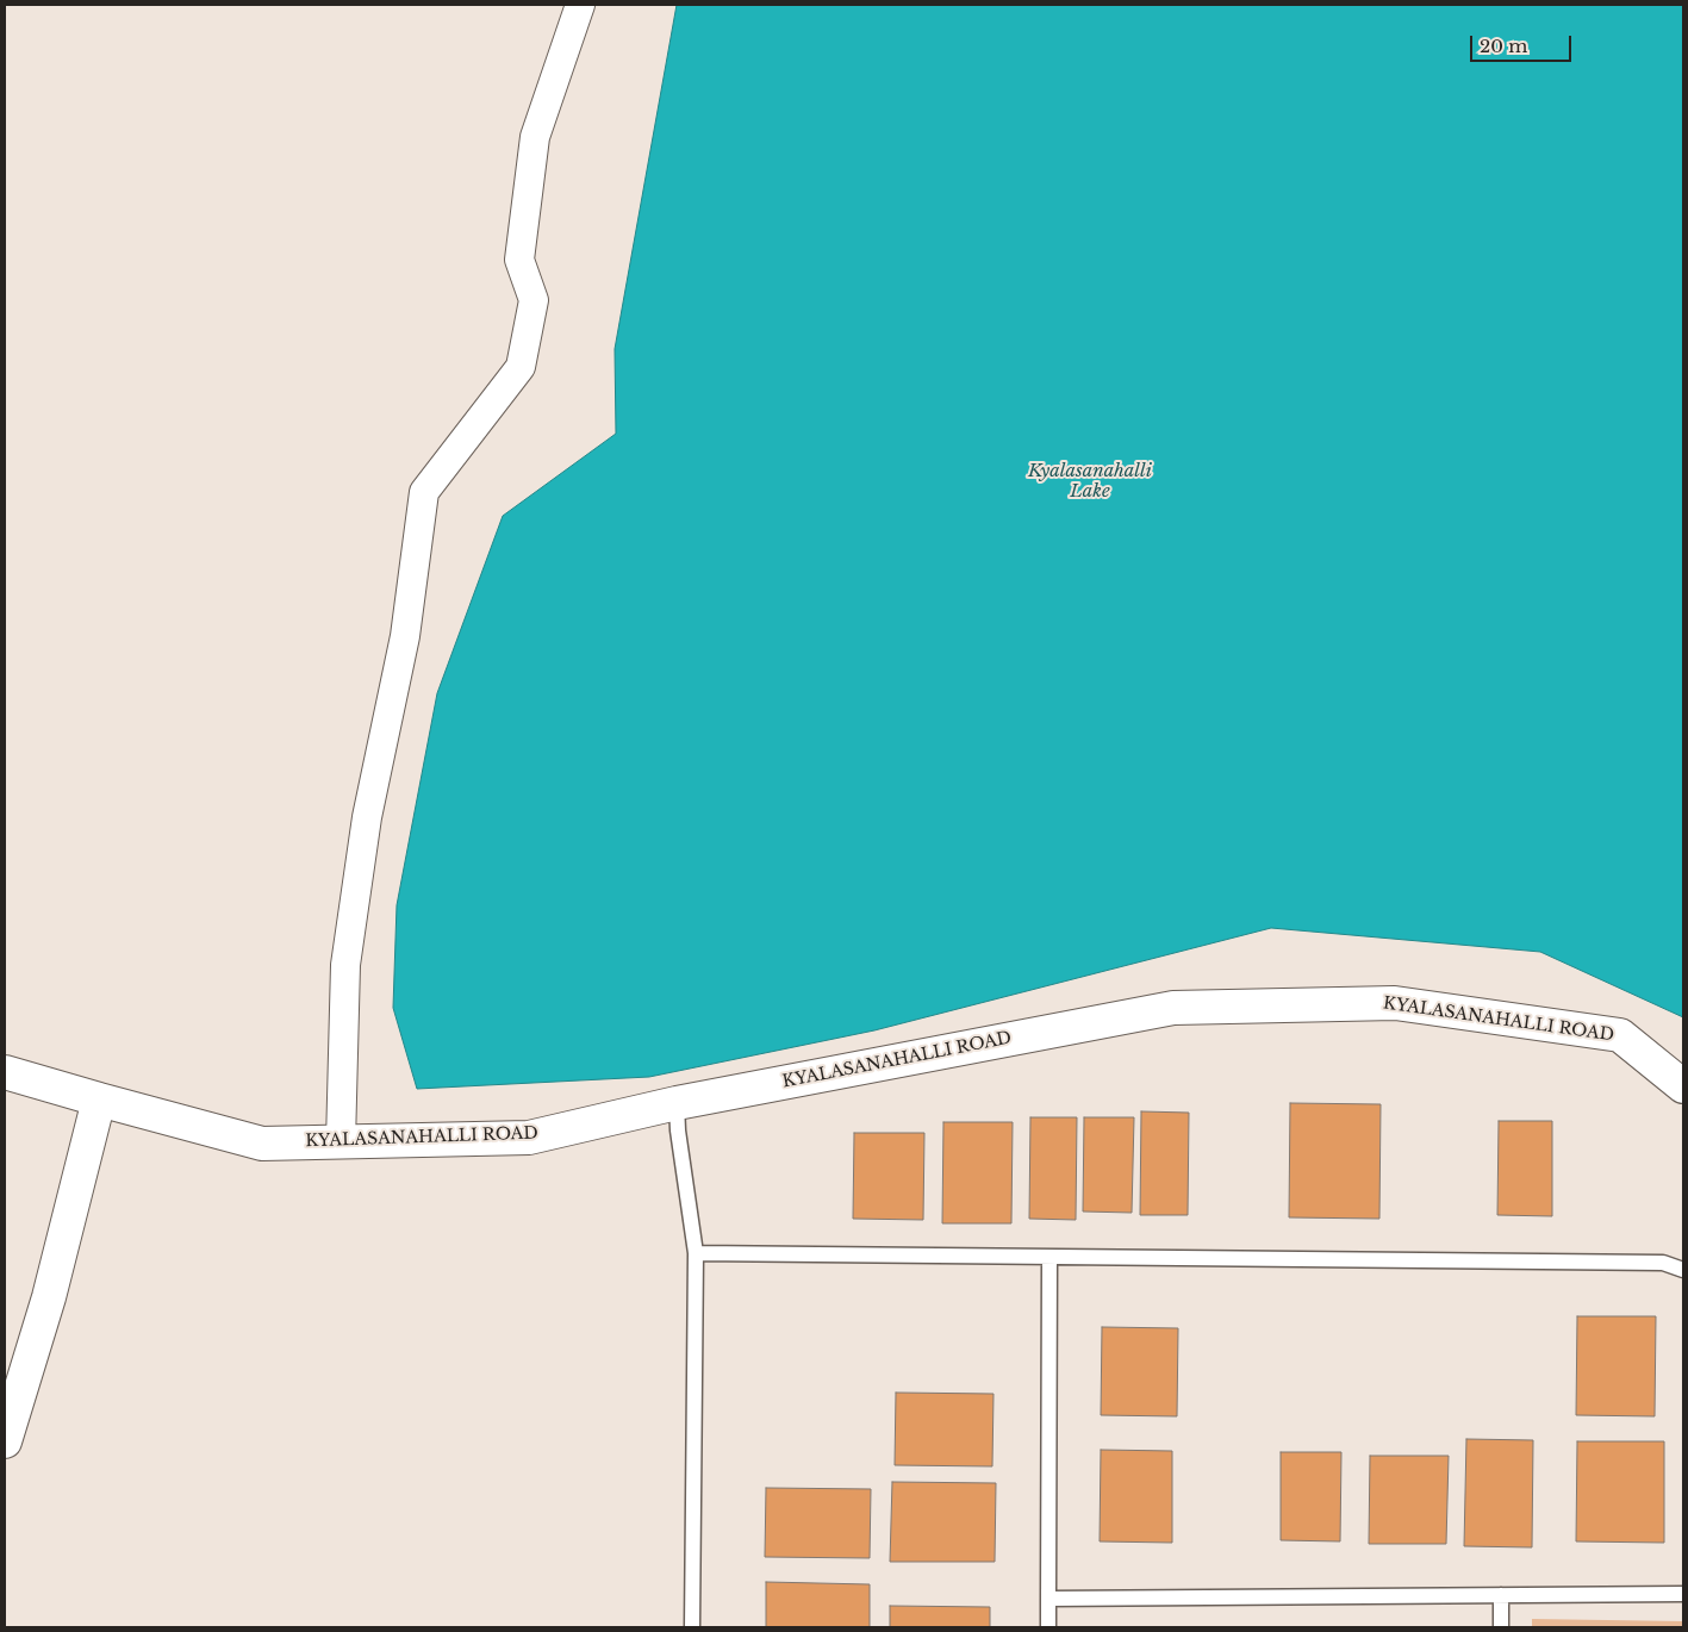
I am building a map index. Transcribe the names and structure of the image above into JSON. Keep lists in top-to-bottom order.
{
  "streets": {
    "street": ["KYALASANAHALLI ROAD"]
  },
  "water": ["Kyalasanahalli Lake"],
  "scale_bar": "20 m"
}
